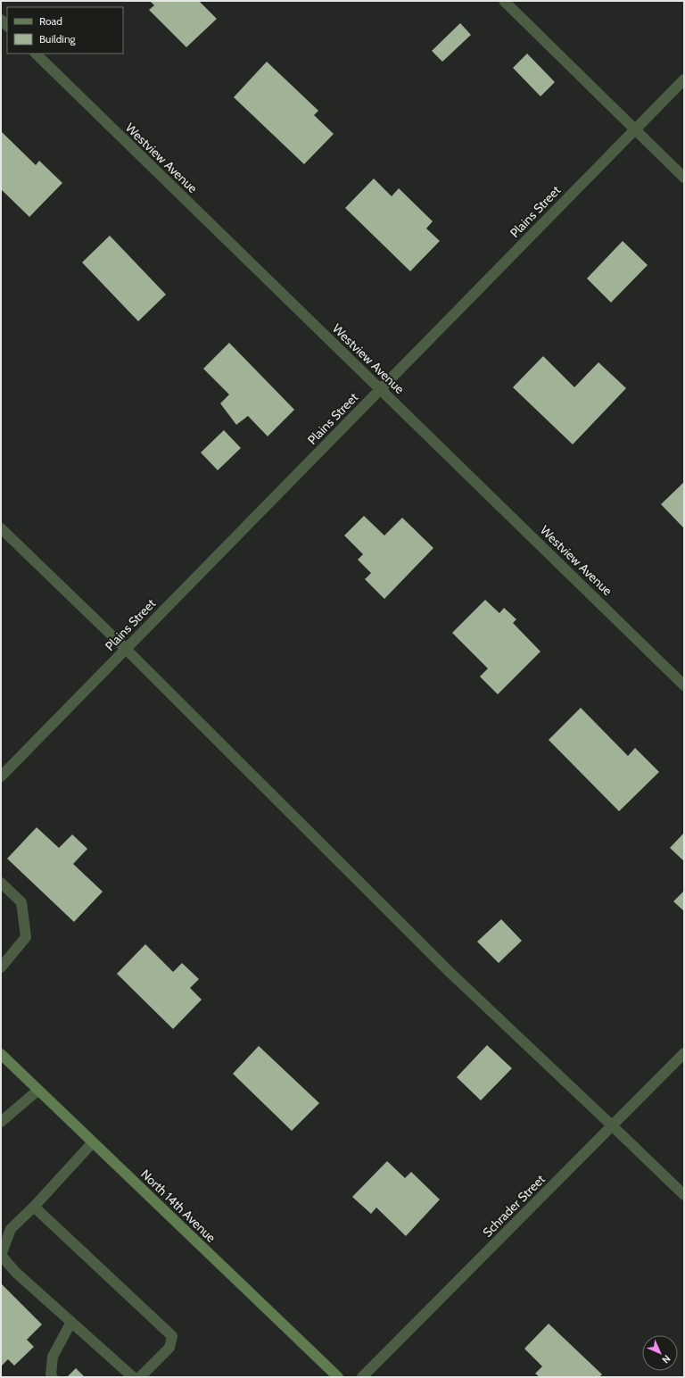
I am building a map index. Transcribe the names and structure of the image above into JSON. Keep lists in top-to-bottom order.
{
  "streets": {
    "street": [
      "Westview Avenue",
      "Plains Street",
      "North 14th Avenue",
      "Schrader Street"
    ]
  },
  "crossings": [
    ["Westview Avenue", "Plains Street"]
  ],
  "legend": ["Road", "Building"],
  "north": "bottom right"
}
